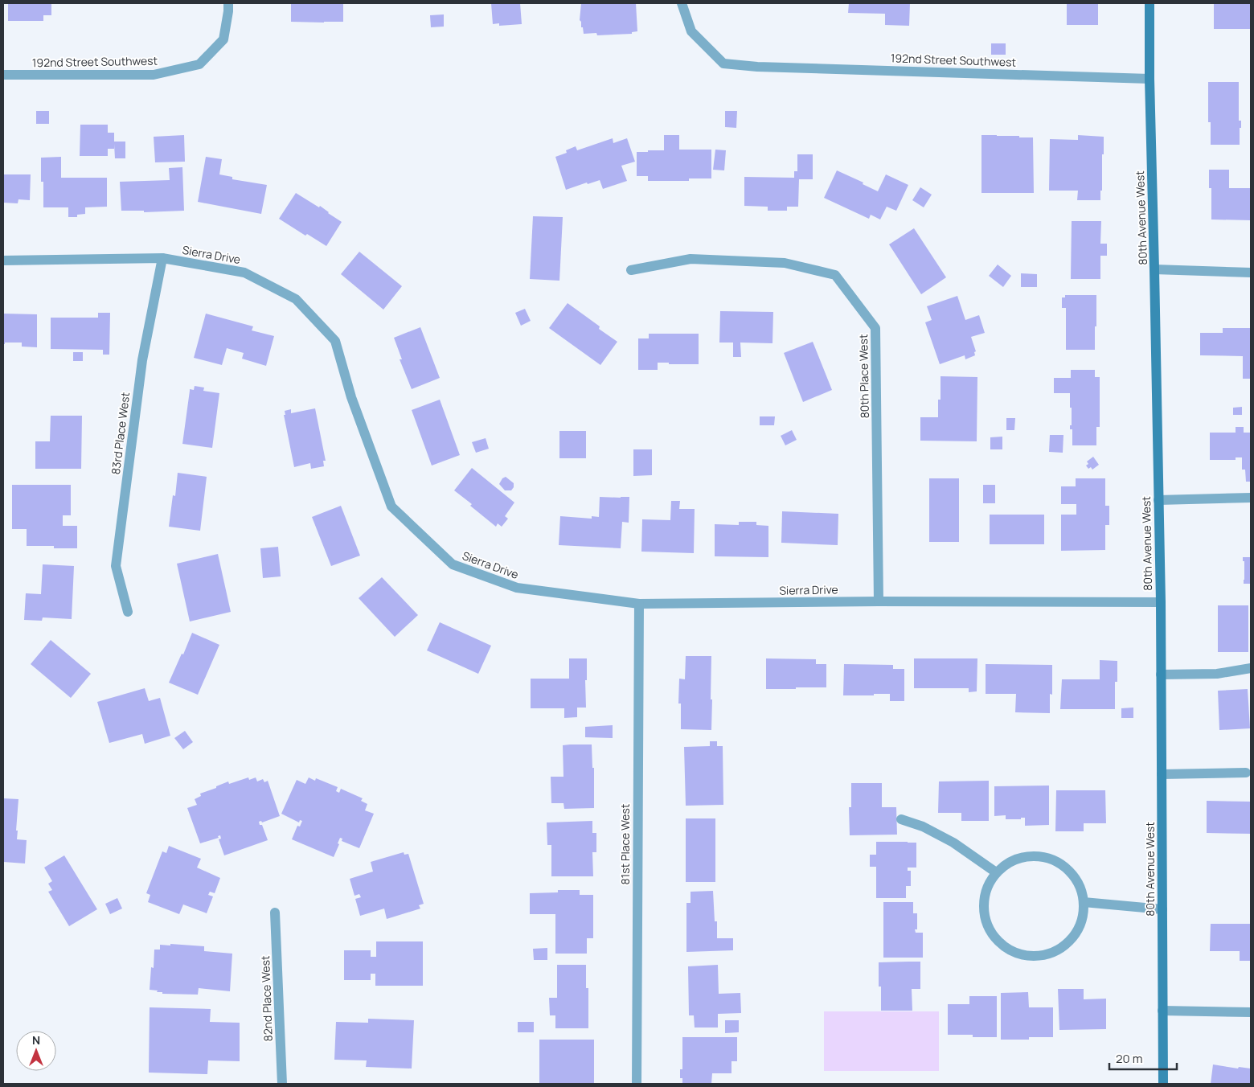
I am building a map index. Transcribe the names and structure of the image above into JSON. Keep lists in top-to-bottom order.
{
  "streets": {
    "street": [
      "192nd Street Southwest",
      "80th Avenue West",
      "Sierra Drive",
      "80th Place West",
      "83rd Place West",
      "81st Place West",
      "82nd Place West"
    ]
  },
  "crossings": [
    ["192nd Street Southwest", "80th Avenue West"],
    ["80th Avenue West", "Sierra Drive"],
    ["Sierra Drive", "80th Place West"],
    ["Sierra Drive", "83rd Place West"],
    ["Sierra Drive", "81st Place West"]
  ],
  "scale_bar": "20 m",
  "north": "top"
}
